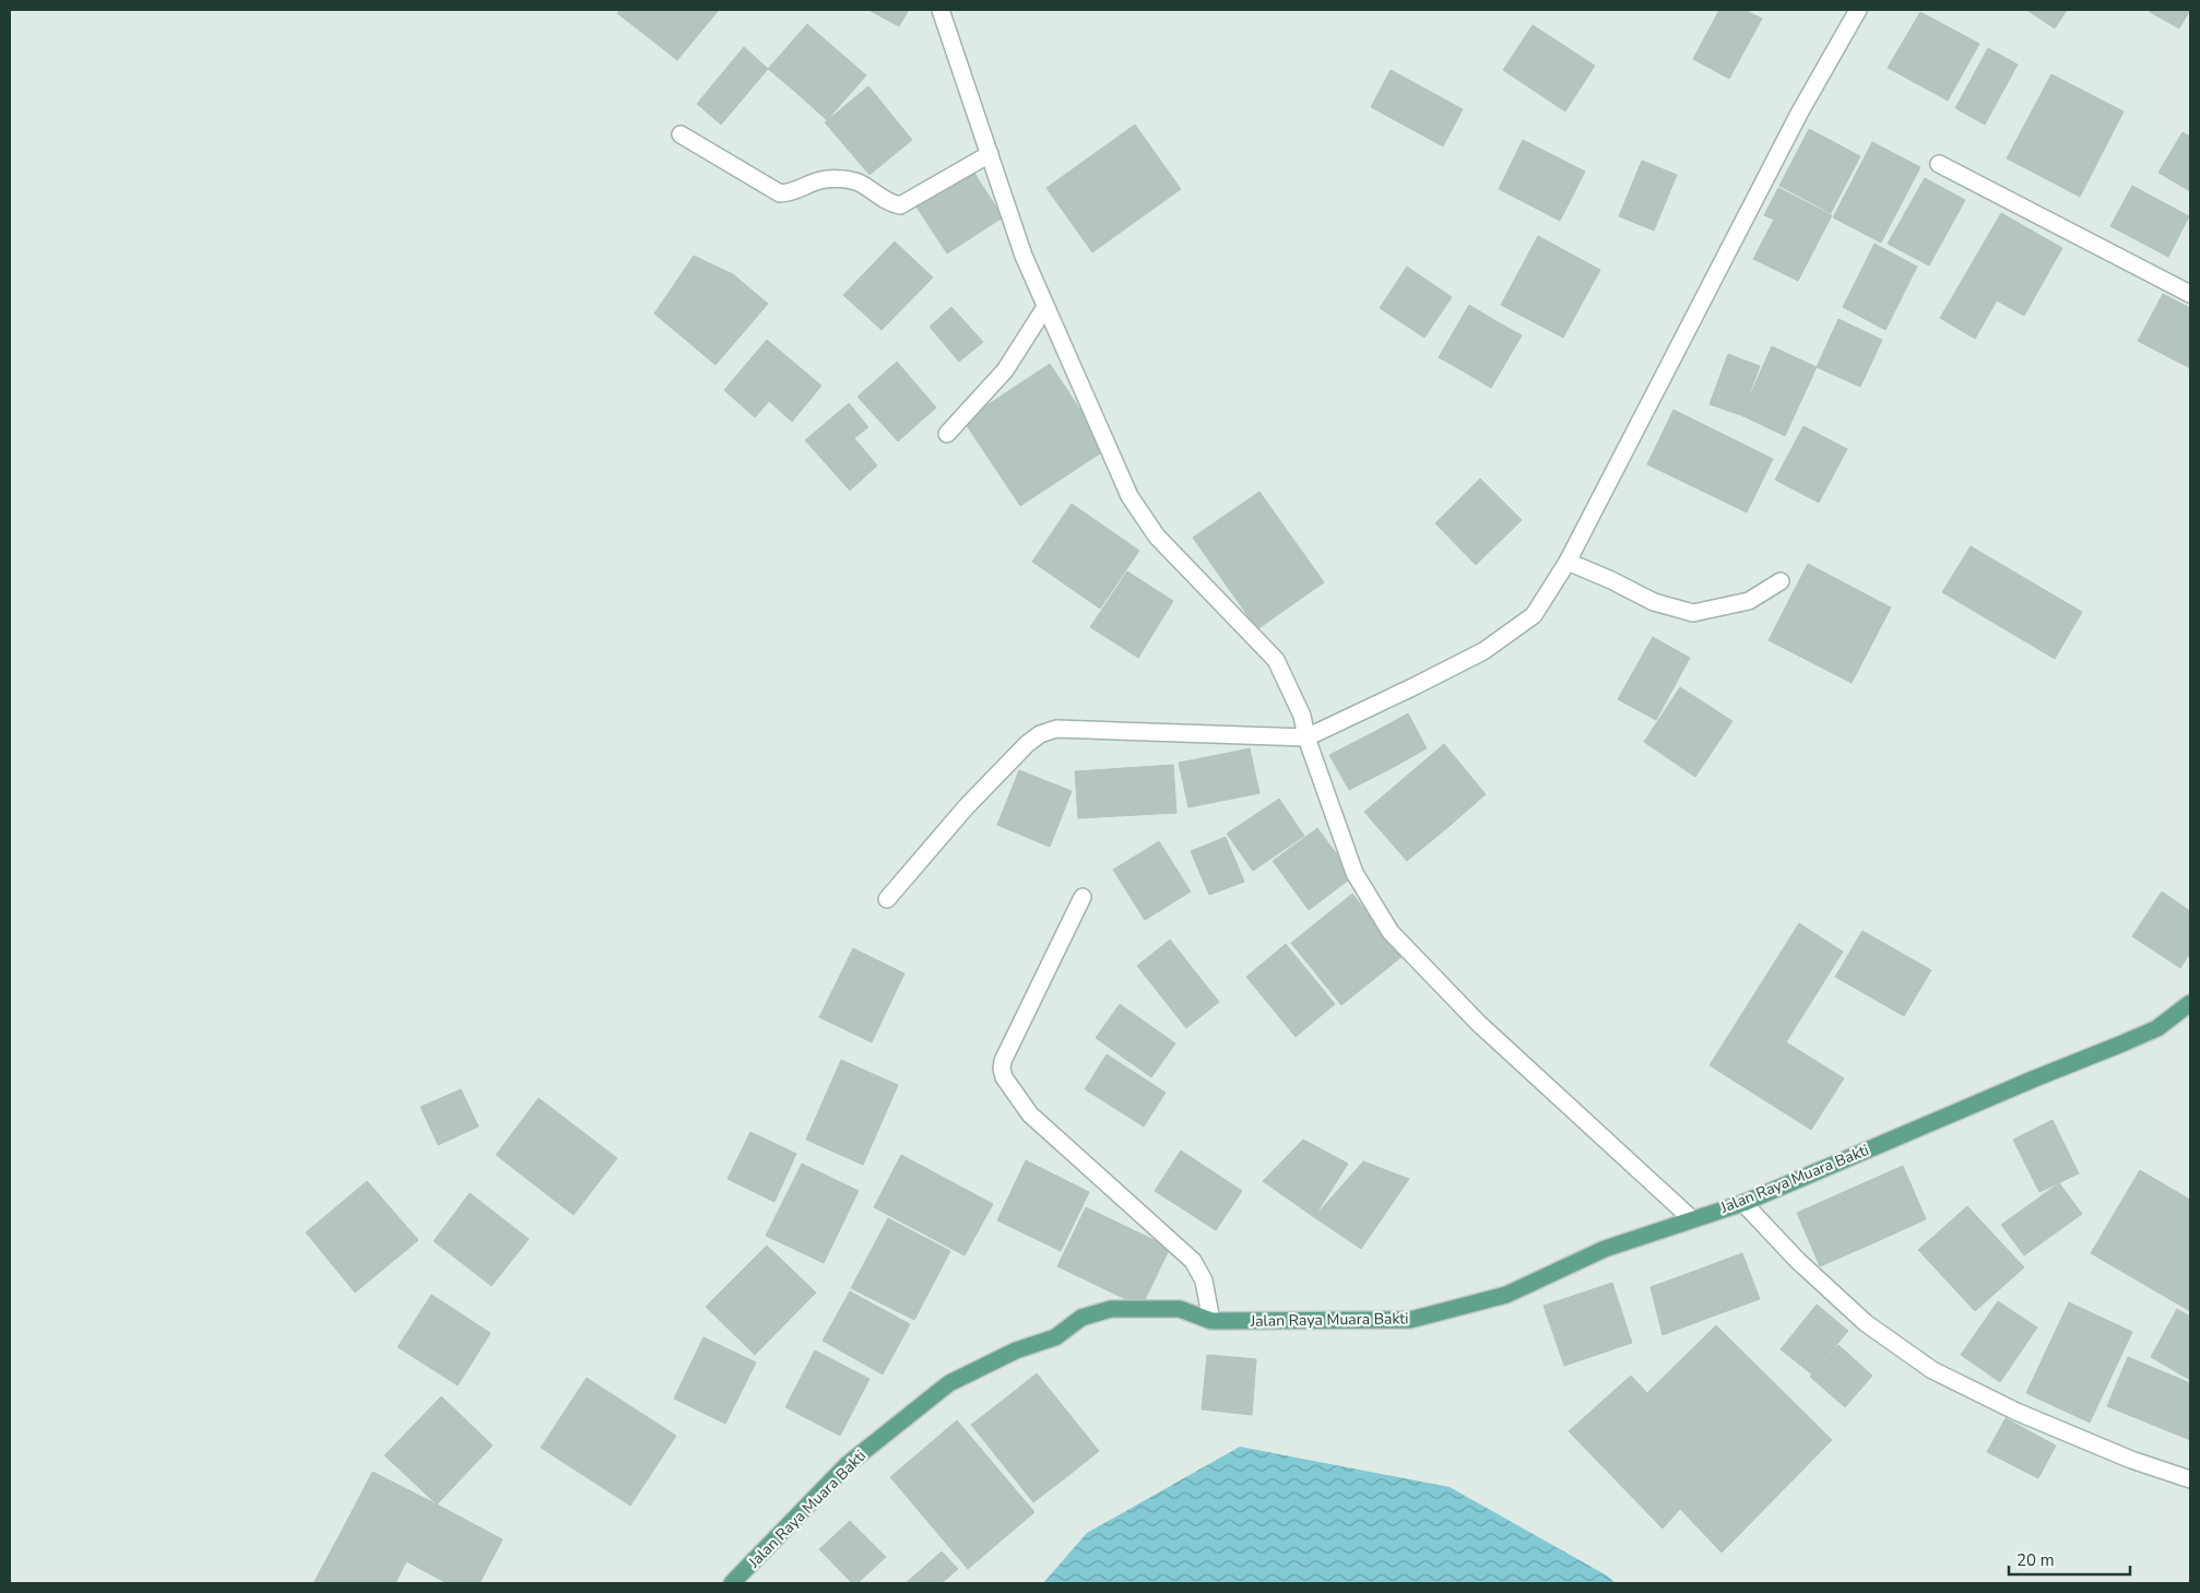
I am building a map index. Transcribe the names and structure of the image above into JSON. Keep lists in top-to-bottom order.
{
  "streets": {
    "main road": ["Jalan Raya Muara Bakti"]
  },
  "scale_bar": "20 m"
}
